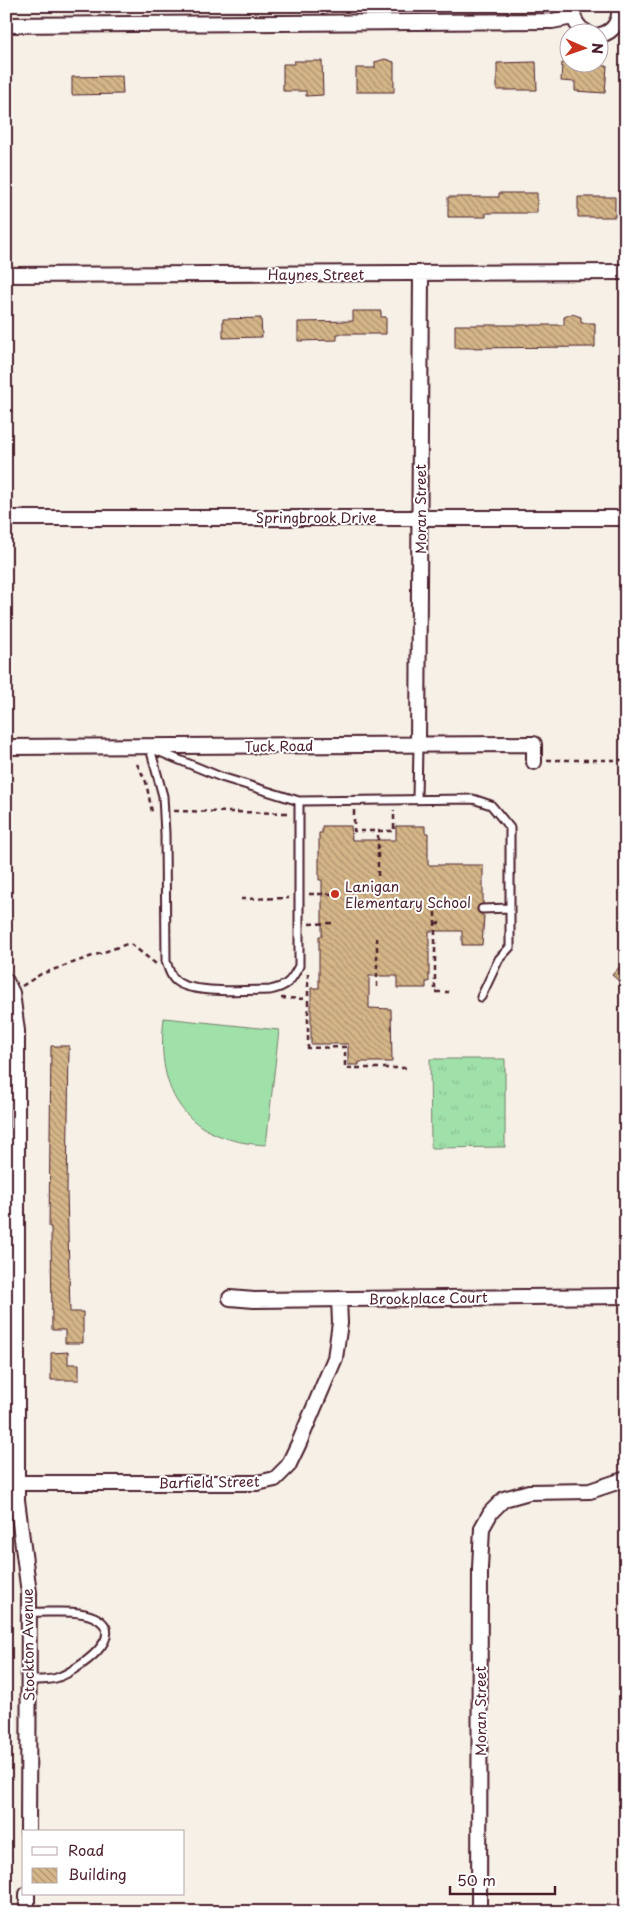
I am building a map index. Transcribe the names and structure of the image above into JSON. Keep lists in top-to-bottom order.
{
  "streets": {
    "street": [
      "Haynes Street",
      "Moran Street",
      "Springbrook Drive",
      "Tuck Road",
      "Brookplace Court",
      "Barfield Street",
      "Stockton Avenue"
    ]
  },
  "crossings": [
    ["Haynes Street", "Moran Street"],
    ["Moran Street", "Springbrook Drive"],
    ["Moran Street", "Tuck Road"],
    ["Brookplace Court", "Barfield Street"],
    ["Barfield Street", "Stockton Avenue"]
  ],
  "places": ["Lanigan Elementary School"],
  "legend": ["Road", "Building"],
  "scale_bar": "50 m",
  "north": "right"
}
